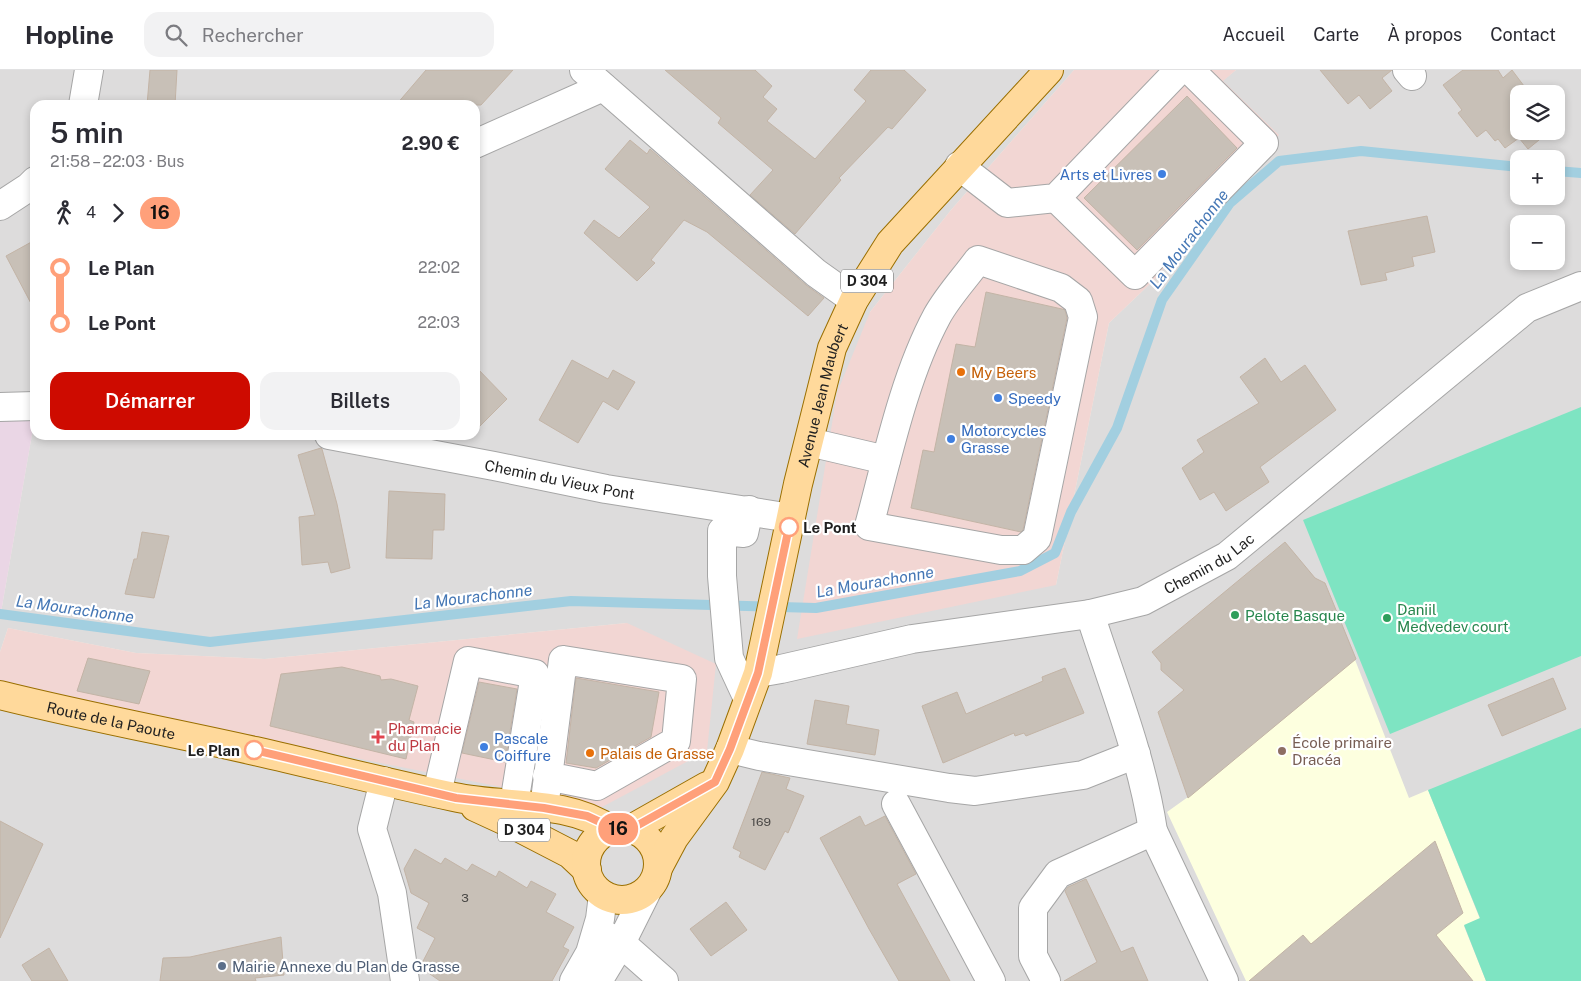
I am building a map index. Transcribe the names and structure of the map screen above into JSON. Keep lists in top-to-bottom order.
{
  "streets": {
    "main road": ["D 304", "Avenue Jean Maubert", "Route de la Paoute"],
    "street": ["Chemin du Vieux Pont", "Chemin du Lac"]
  },
  "crossings": [
    ["Avenue Jean Maubert", "Chemin du Vieux Pont"],
    ["Avenue Jean Maubert", "Chemin du Lac"],
    ["Avenue Jean Maubert", "Route de la Paoute"]
  ],
  "water": ["La Mourachonne"],
  "places": {
    "other": [
      "Arts et Livres",
      "My Beers",
      "Speedy",
      "Motorcycles Grasse",
      "Le Pont",
      "Pelote Basque",
      "Daniil Medvedev court",
      "Pascale Coiffure",
      "Le Plan",
      "École primaire Dracéa",
      "Palais de Grasse",
      "Mairie Annexe du Plan de Grasse"
    ],
    "health": ["Pharmacie du Plan"]
  },
  "lines": ["bus line 16"],
  "house_numbers": ["169", "3"],
  "page": {
    "header": "Hopline",
    "search": "Rechercher",
    "nav": [
      "Accueil",
      "Carte",
      "À propos",
      "Contact"
    ],
    "on_map": "16",
    "map_buttons": ["+", "−"],
    "heading": ["5 min", "21:58 – 22:03 · Bus", "2.90 €"],
    "legs": ["4", "16"],
    "list": [
      {
        "name": "Le Plan",
        "value": "22:02"
      },
      {
        "name": "Le Pont",
        "value": "22:03"
      }
    ],
    "buttons": ["Démarrer", "Billets"]
  }
}
